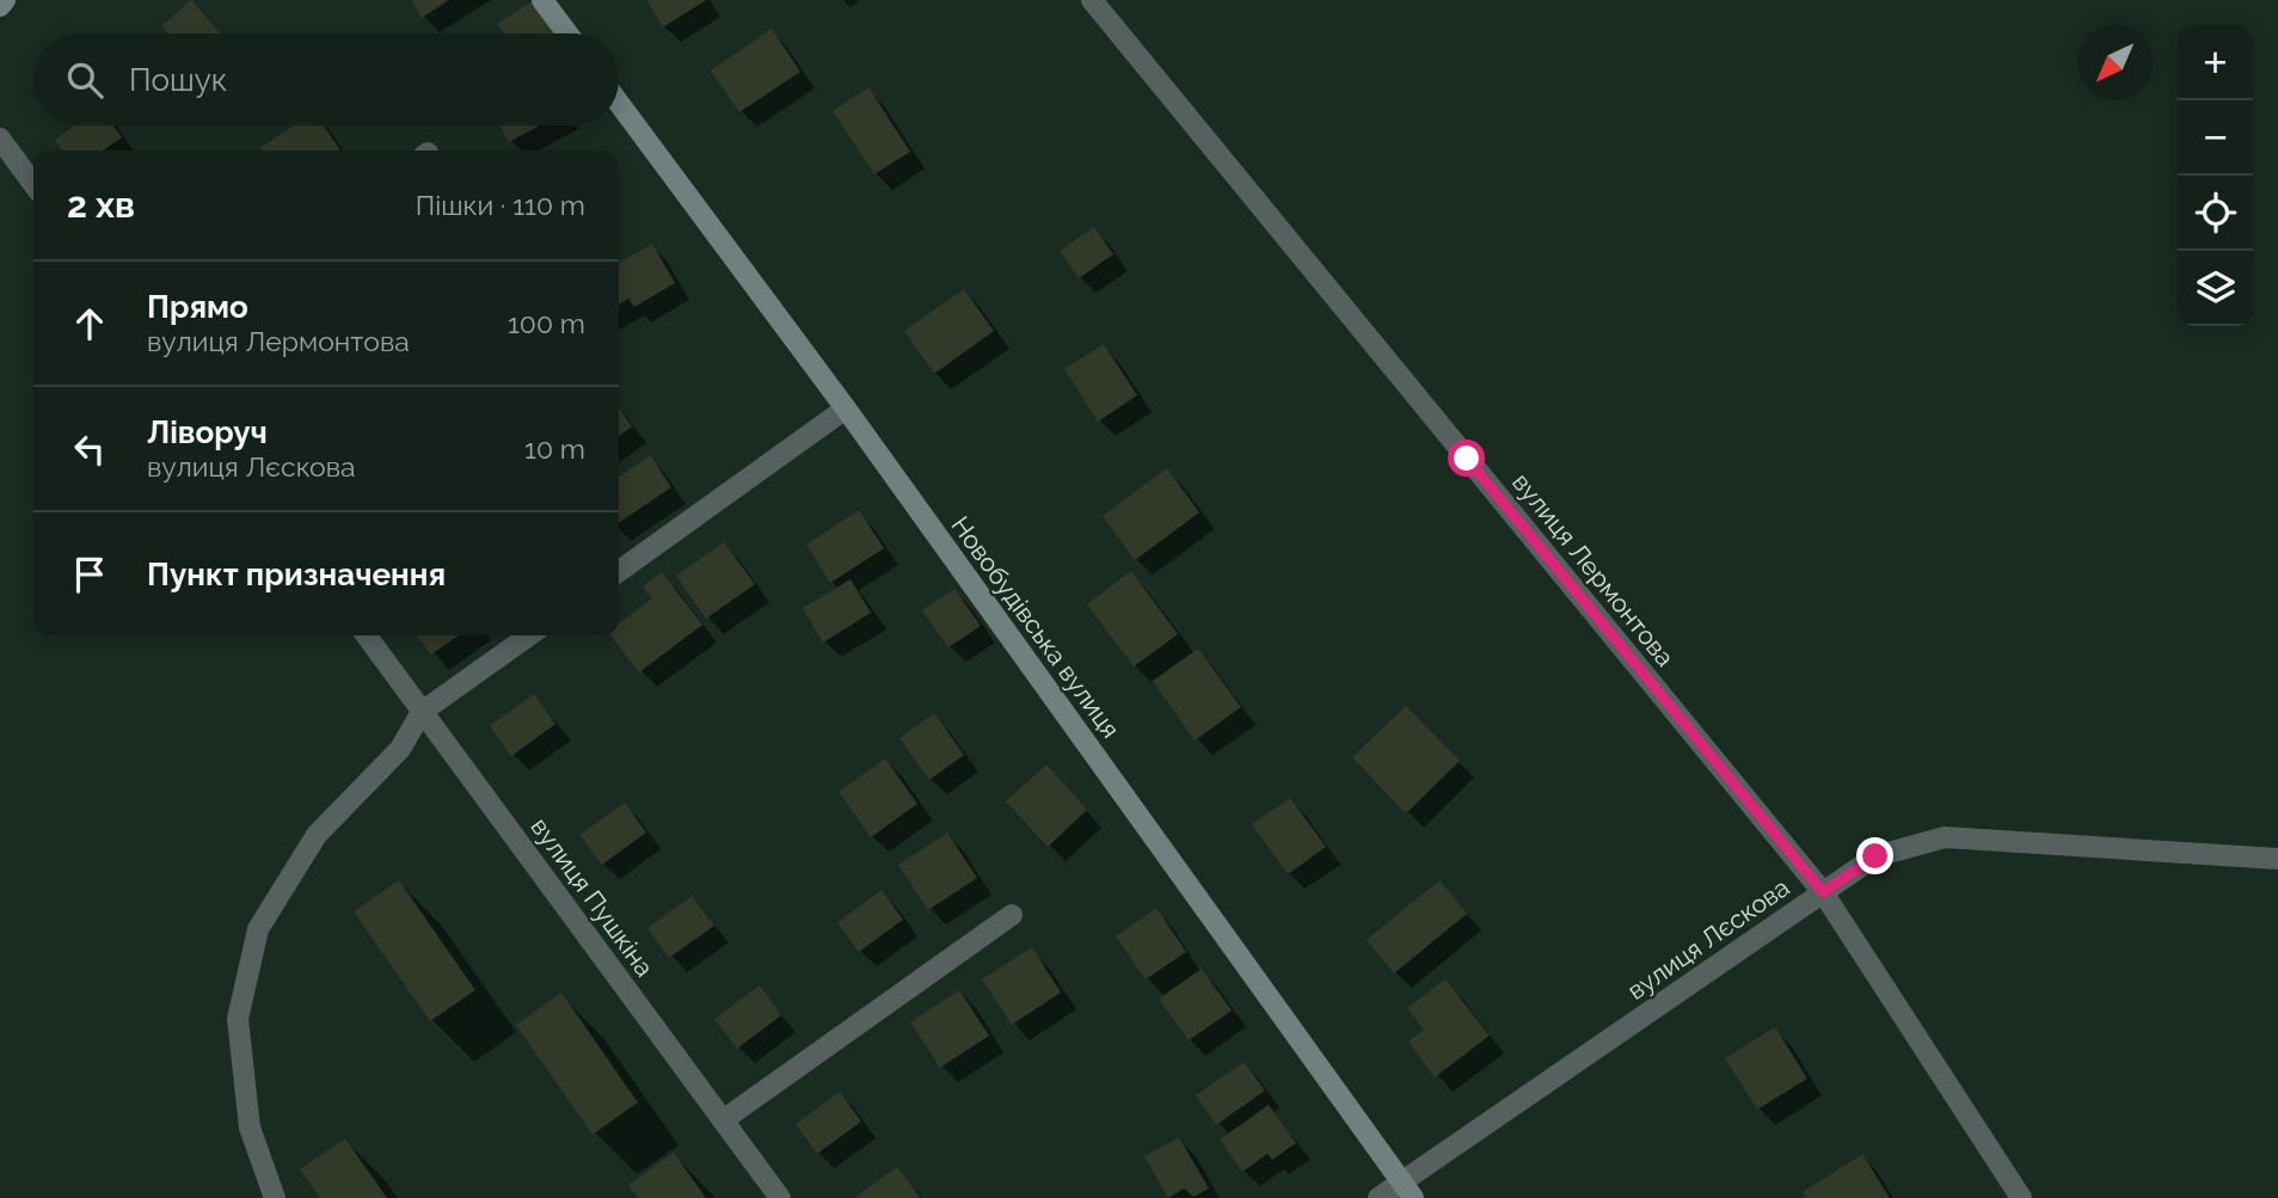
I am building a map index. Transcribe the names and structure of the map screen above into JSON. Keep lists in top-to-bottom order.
{
  "streets": {
    "street": [
      "вулиця Лермонтова",
      "Новобудівська вулиця",
      "вулиця Пушкіна",
      "вулиця Лєскова"
    ]
  },
  "crossings": [
    ["вулиця Лермонтова", "вулиця Лєскова"],
    ["Новобудівська вулиця", "вулиця Лєскова"]
  ],
  "north": "bottom left",
  "page": {
    "map_buttons": ["+", "−"],
    "search": "Пошук",
    "heading": ["2 хв", "Пішки · 110 m"],
    "list": [
      ["Прямо", "вулиця Лермонтова", "100 m"],
      ["Ліворуч", "вулиця Лєскова", "10 m"],
      "Пункт призначення"
    ]
  }
}
